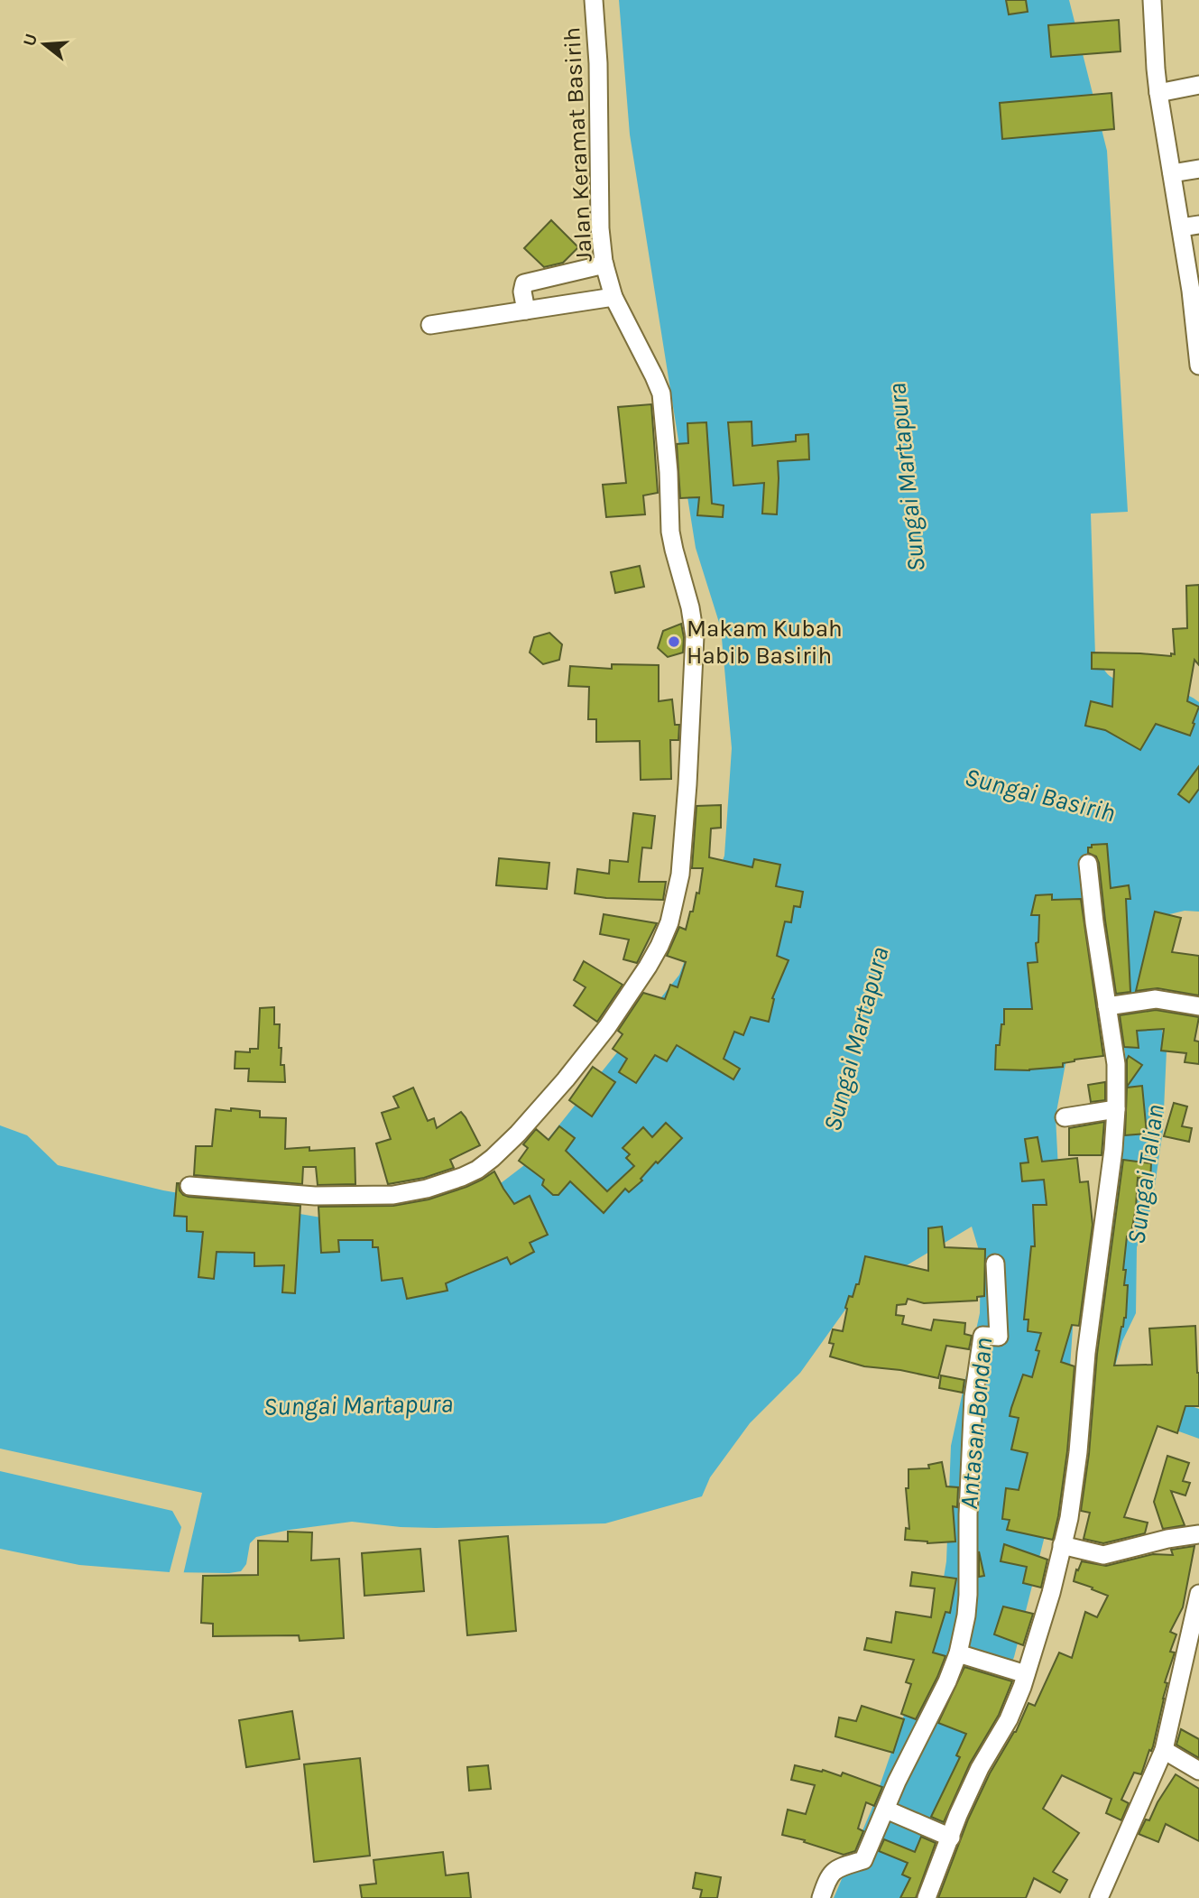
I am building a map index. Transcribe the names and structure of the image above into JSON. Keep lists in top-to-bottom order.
{
  "streets": {
    "street": ["Jalan Keramat Basirih"]
  },
  "water": [
    "Sungai Martapura",
    "Sungai Basirih",
    "Sungai Talian",
    "Antasan Bondan"
  ],
  "places": ["Makam Kubah Habib Basirih"],
  "north": "left"
}
